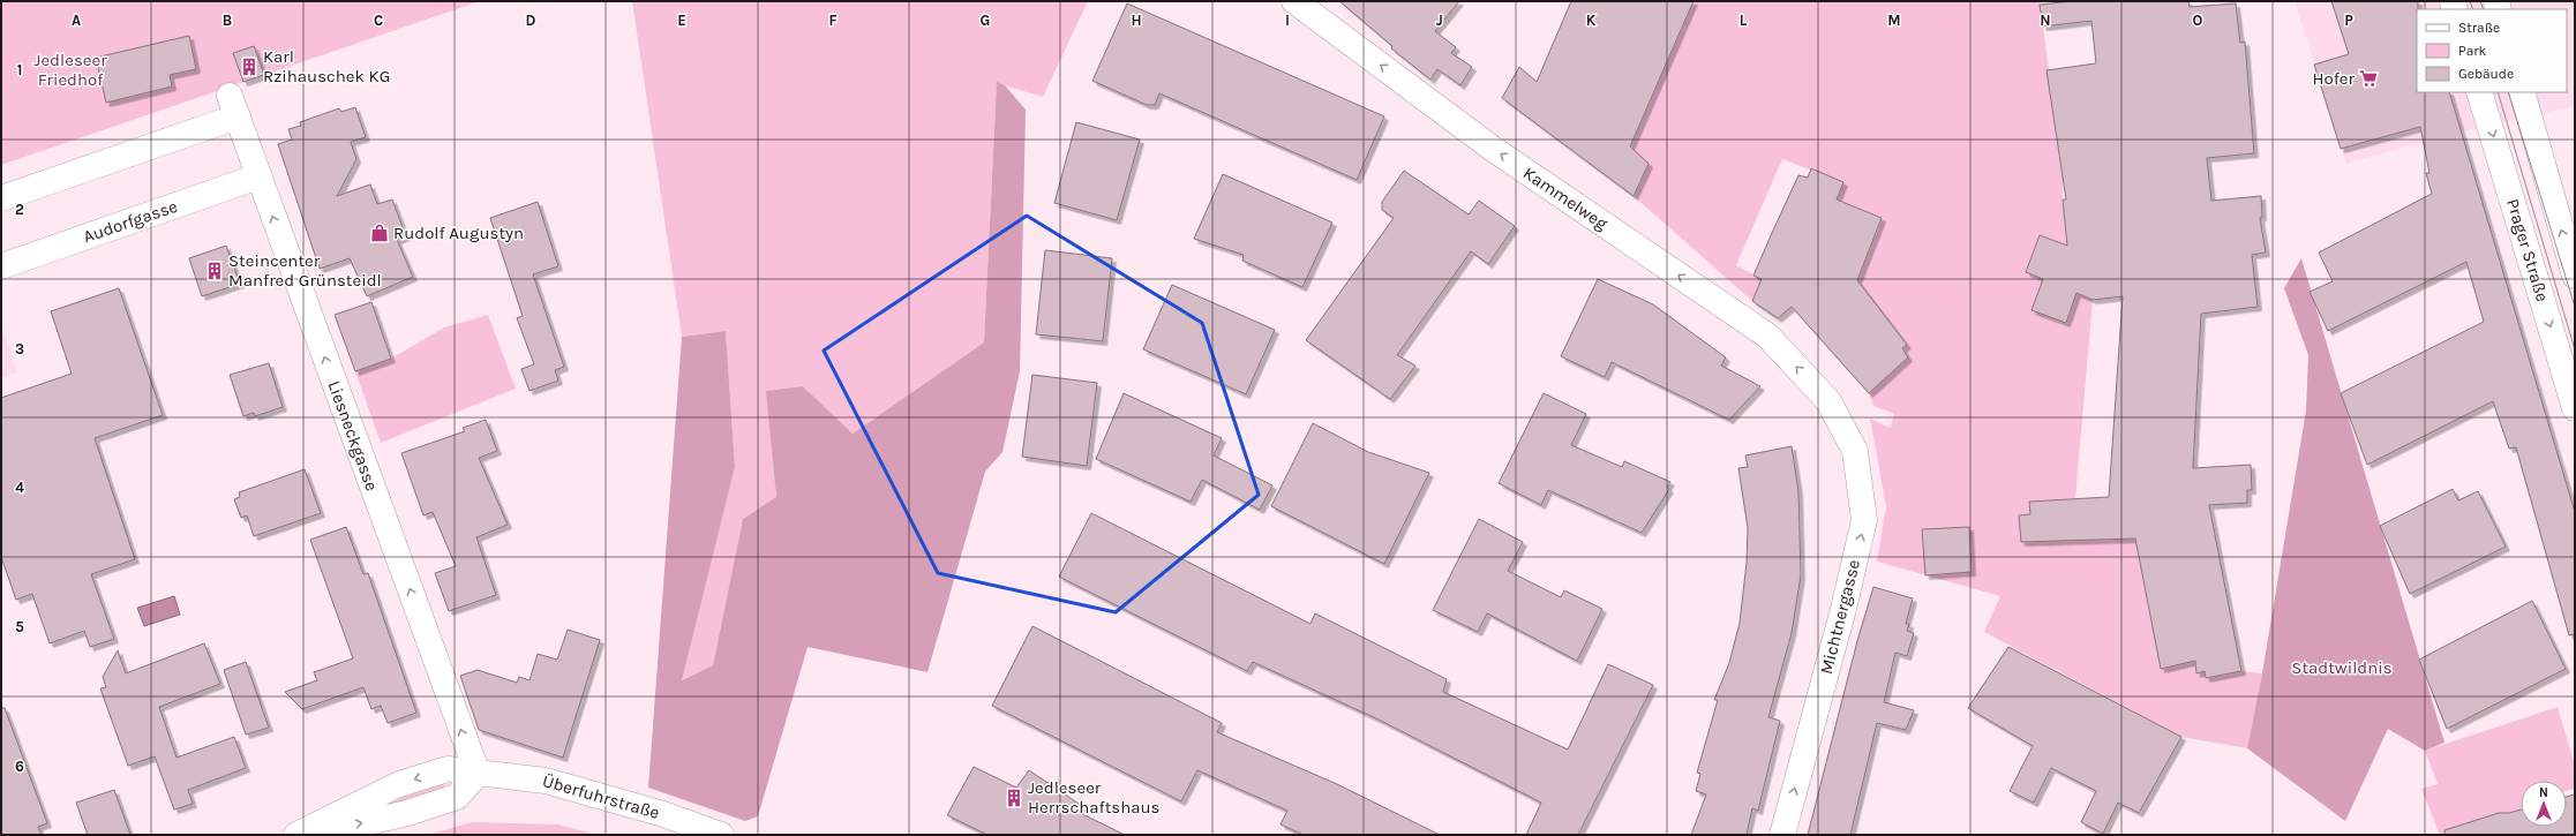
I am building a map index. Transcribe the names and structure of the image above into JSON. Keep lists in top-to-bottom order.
{
  "streets": {
    "street": [
      "Kammelweg",
      "Audorfgasse",
      "Prager Straße",
      "Liesneckgasse",
      "Michtnergasse",
      "Überfuhrstraße"
    ]
  },
  "crossings": [
    ["Kammelweg", "Michtnergasse"],
    ["Audorfgasse", "Liesneckgasse"],
    ["Liesneckgasse", "Überfuhrstraße"]
  ],
  "one_way": ["Kammelweg", "Liesneckgasse", "Michtnergasse"],
  "parks": ["Jedleseer Friedhof", "Stadtwildnis"],
  "places": {
    "building": ["Karl Rzihauschek KG", "Steincenter Manfred Grünsteidl", "Jedleseer Herrschaftshaus"],
    "supermarket": ["Hofer"],
    "shop": ["Rudolf Augustyn"]
  },
  "legend": ["Straße", "Park", "Gebäude"],
  "north": "top",
  "grid": {
    "columns": [
      "A",
      "B",
      "C",
      "D",
      "E",
      "F",
      "G",
      "H",
      "I",
      "J",
      "K",
      "L",
      "M",
      "N",
      "O",
      "P"
    ],
    "rows": [
      "1",
      "2",
      "3",
      "4",
      "5",
      "6"
    ]
  }
}
